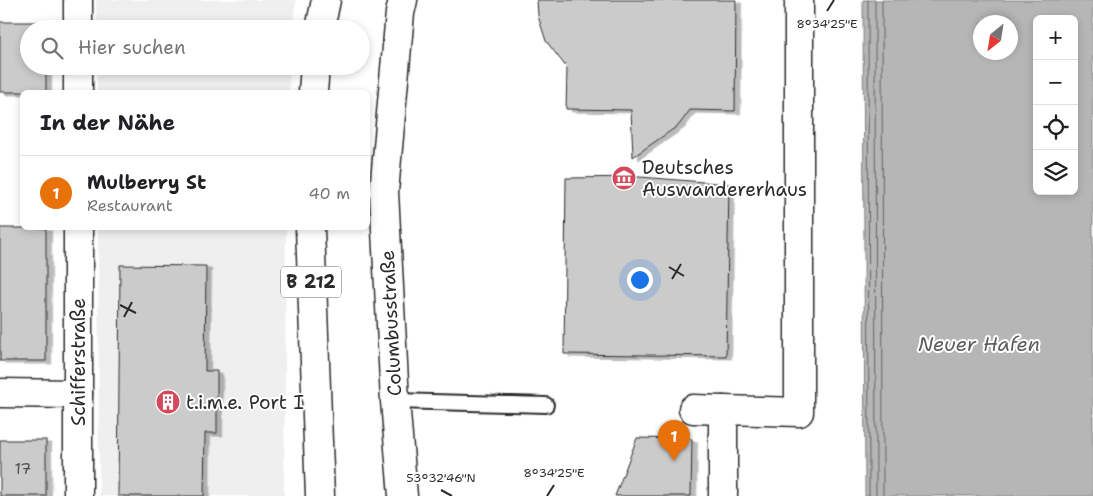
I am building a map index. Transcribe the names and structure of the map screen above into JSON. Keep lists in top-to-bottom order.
{
  "streets": {
    "street": ["B 212", "Columbusstraße", "Schifferstraße"]
  },
  "water": ["Neuer Hafen"],
  "places": {
    "museum": ["Deutsches Auswandererhaus"],
    "building": ["t.i.m.e. Port I"]
  },
  "house_numbers": ["17"],
  "north": "bottom left",
  "page": {
    "map_buttons": ["+", "−"],
    "search": "Hier suchen",
    "heading": "In der Nähe",
    "list": [
      {
        "mark": "1",
        "name": "Mulberry St",
        "note": "Restaurant",
        "value": "40 m"
      }
    ],
    "pins": "1"
  },
  "coordinates": ["8°34'25\"E", "53°32'46\"N"]
}
